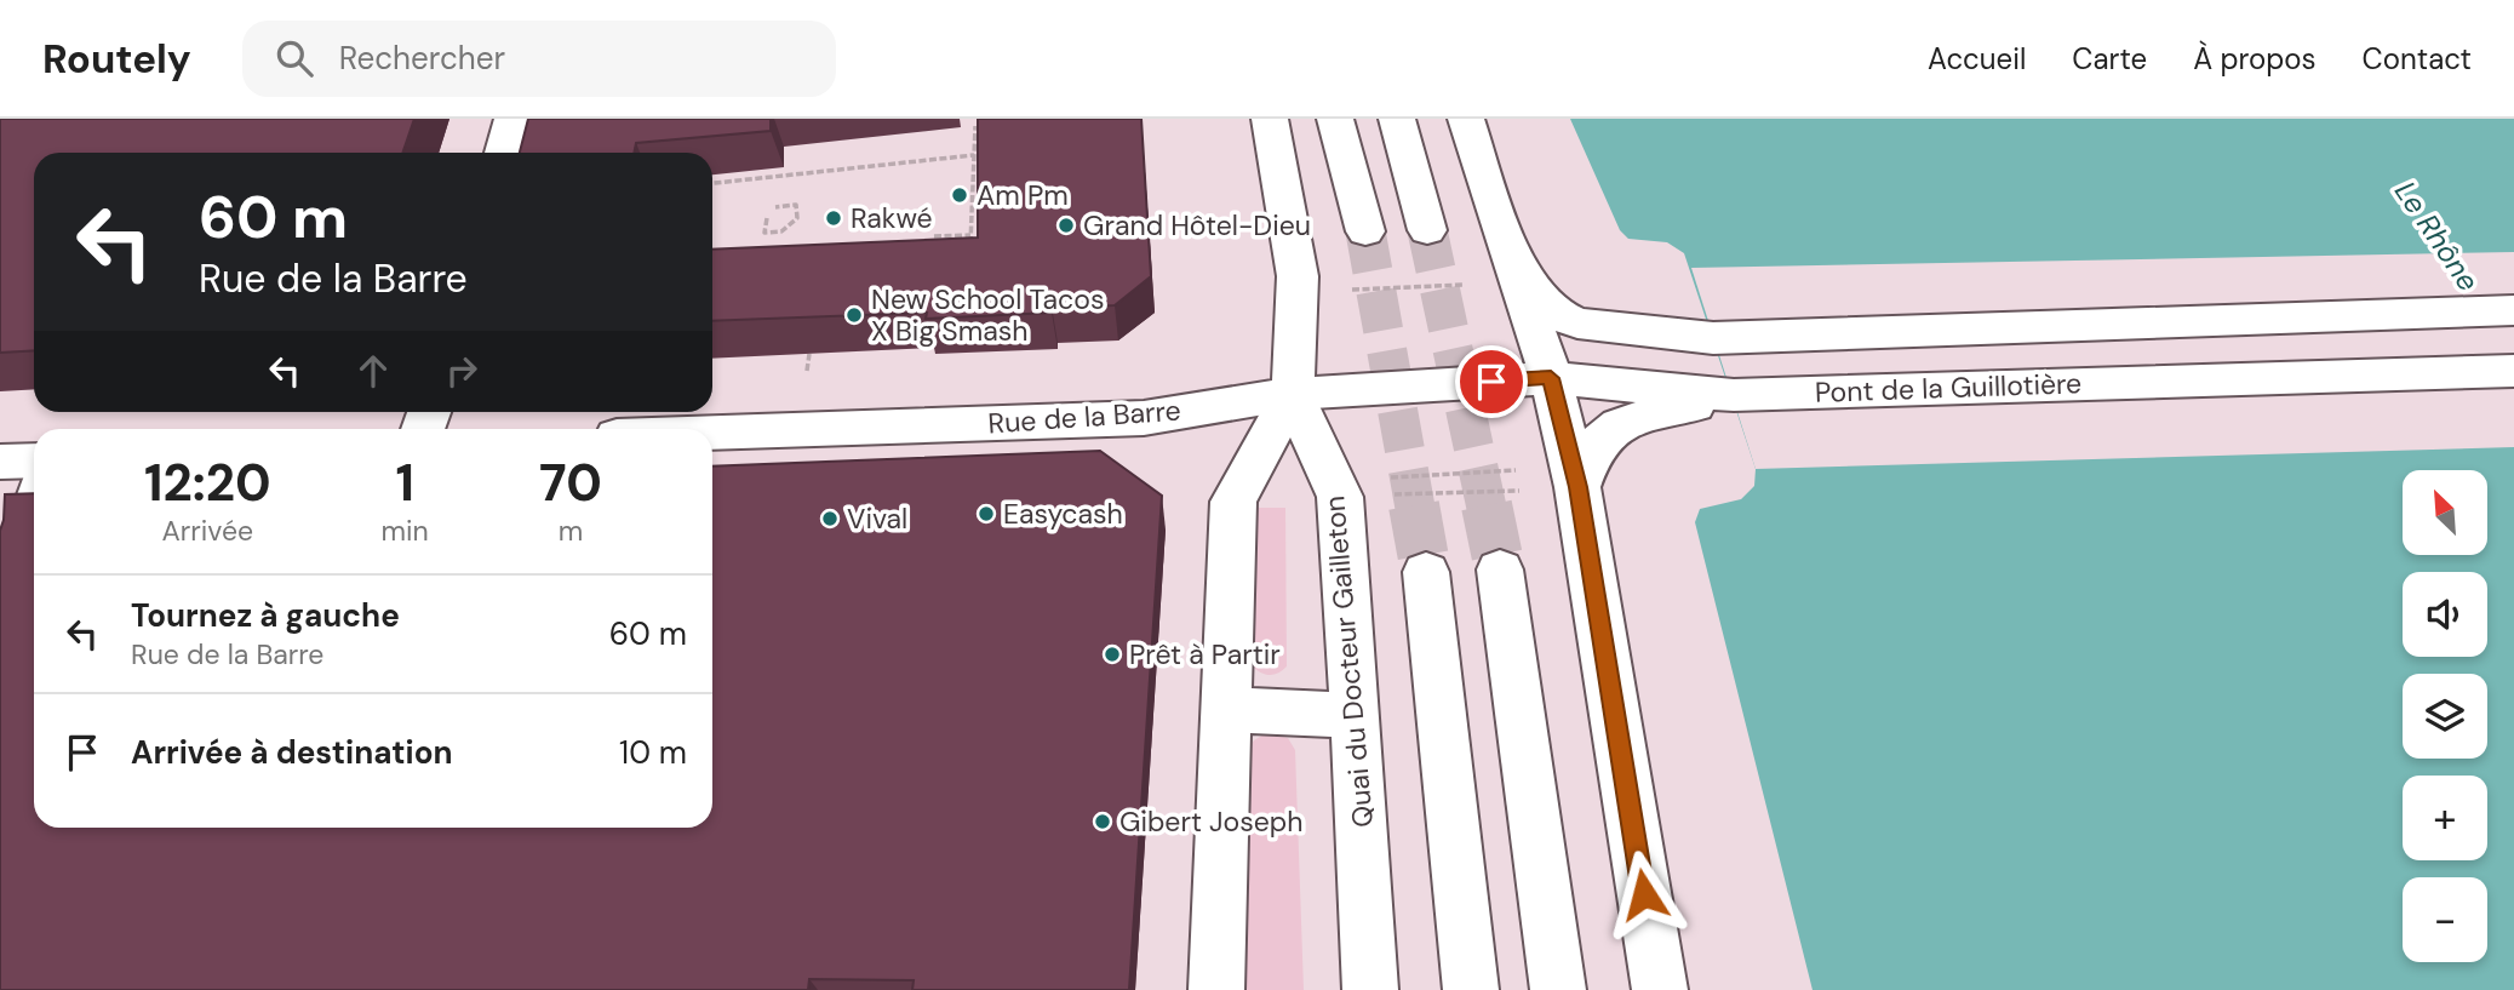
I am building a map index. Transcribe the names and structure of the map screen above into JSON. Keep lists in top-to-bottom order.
{
  "streets": {
    "main road": ["Pont de la Guillotière", "Rue de la Barre", "Quai du Docteur Gailleton"]
  },
  "crossings": [
    ["Pont de la Guillotière", "Rue de la Barre"],
    ["Rue de la Barre", "Quai du Docteur Gailleton"]
  ],
  "water": ["Le Rhône"],
  "places": [
    "Am Pm",
    "Rakwé",
    "Grand Hôtel-Dieu",
    "New School Tacos X Big Smash",
    "Easycash",
    "Vival",
    "Prêt à Partir",
    "Gibert Joseph"
  ],
  "north": "top left",
  "page": {
    "header": "Routely",
    "search": "Rechercher",
    "nav": [
      "Accueil",
      "Carte",
      "À propos",
      "Contact"
    ],
    "turn": ["60 m", "Rue de la Barre"],
    "eta": [
      "12:20",
      "Arrivée",
      "1",
      "min",
      "70",
      "m"
    ],
    "map_buttons": ["+", "−"],
    "list": [
      {
        "name": "Tournez à gauche",
        "note": "Rue de la Barre",
        "value": "60 m"
      },
      {
        "name": "Arrivée à destination",
        "value": "10 m"
      }
    ]
  }
}
